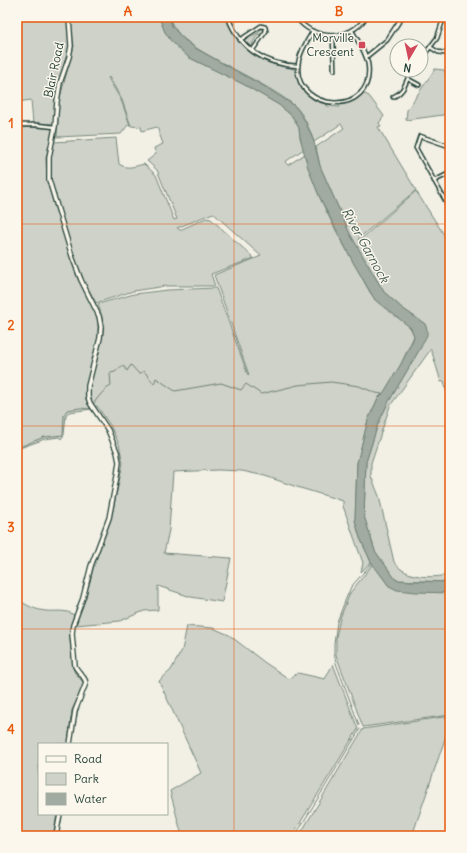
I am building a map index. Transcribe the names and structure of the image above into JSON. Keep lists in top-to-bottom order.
{
  "streets": {
    "street": ["Blair Road"]
  },
  "water": ["River Garnock"],
  "places": {
    "transit": ["Morville Crescent"]
  },
  "legend": ["Road", "Park", "Water"],
  "north": "bottom",
  "grid": {
    "columns": ["A", "B"],
    "rows": [
      "1",
      "2",
      "3",
      "4"
    ]
  }
}
